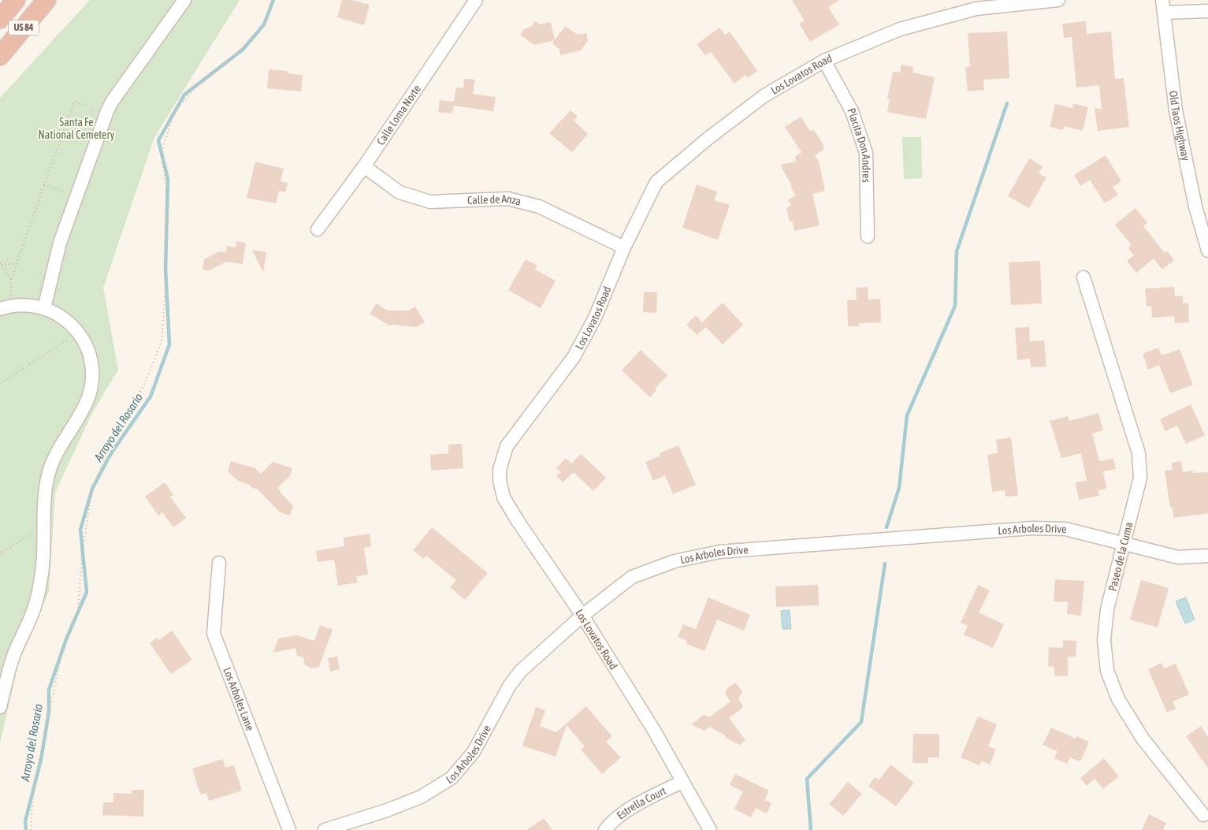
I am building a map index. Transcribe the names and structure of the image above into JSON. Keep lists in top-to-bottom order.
{
  "streets": {
    "highway": ["US 84"],
    "street": [
      "Los Lovatos Road",
      "Calle Loma Norte",
      "Old Taos Highway",
      "Placita Don Andres",
      "Calle de Anza",
      "Los Arboles Drive",
      "Paseo de la Cuma",
      "Los Arboles Lane",
      "Estrella Court"
    ]
  },
  "crossings": [
    ["Los Lovatos Road", "Placita Don Andres"],
    ["Los Lovatos Road", "Calle de Anza"],
    ["Los Lovatos Road", "Los Arboles Drive"],
    ["Los Lovatos Road", "Estrella Court"],
    ["Calle Loma Norte", "Calle de Anza"],
    ["Los Arboles Drive", "Paseo de la Cuma"]
  ],
  "water": ["Arroyo del Rosario"],
  "parks": ["Santa Fe National Cemetery"]
}
